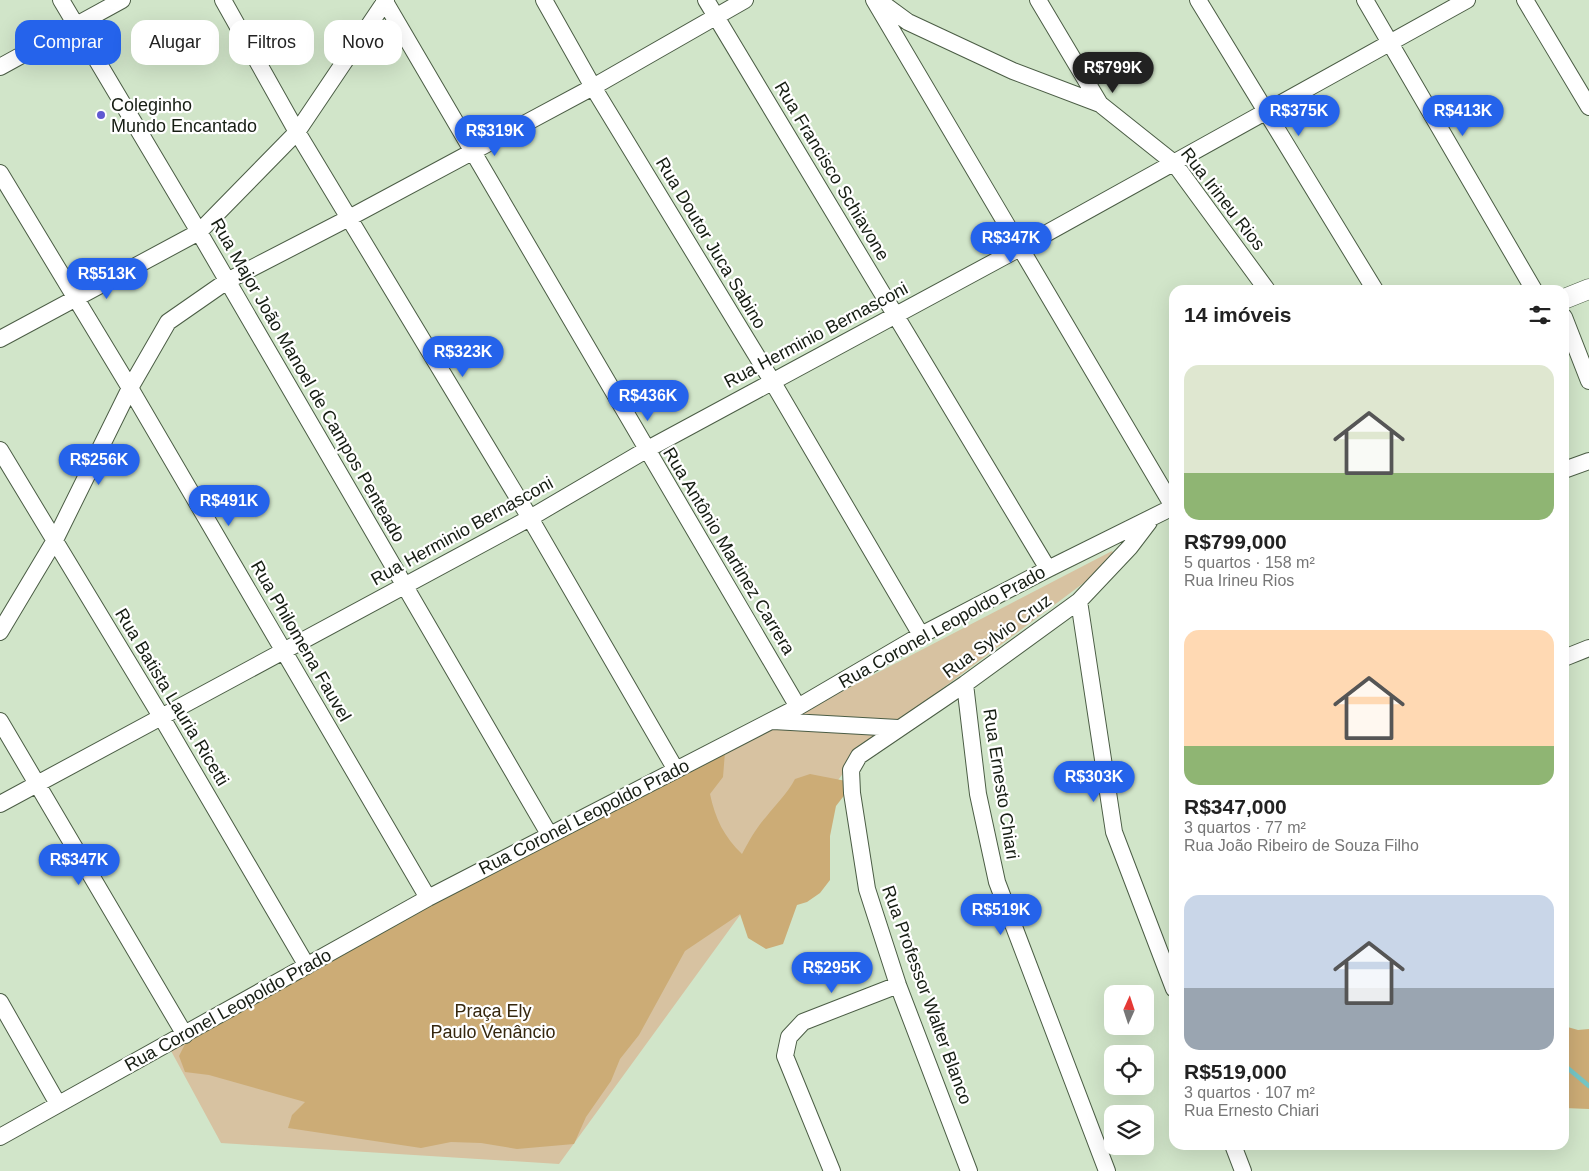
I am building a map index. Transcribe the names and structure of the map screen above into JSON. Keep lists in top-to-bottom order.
{
  "streets": {
    "street": [
      "Rua Francisco Schiavone",
      "Rua Irineu Rios",
      "Rua Doutor Juca Sabino",
      "Rua Herminio Bernasconi",
      "Rua Major João Manoel de Campos Penteado",
      "Rua Antônio Martinez Carrera",
      "Rua Coronel Leopoldo Prado",
      "Rua Sylvio Cruz",
      "Rua Philomena Fauvel",
      "Rua Batista Lauria Ricetti",
      "Rua Ernesto Chiari",
      "Rua Professor Walter Blanco"
    ]
  },
  "crossings": [
    ["Rua Francisco Schiavone", "Rua Herminio Bernasconi"],
    ["Rua Francisco Schiavone", "Rua Coronel Leopoldo Prado"],
    ["Rua Irineu Rios", "Rua Herminio Bernasconi"],
    ["Rua Doutor Juca Sabino", "Rua Herminio Bernasconi"],
    ["Rua Doutor Juca Sabino", "Rua Coronel Leopoldo Prado"],
    ["Rua Herminio Bernasconi", "Rua Major João Manoel de Campos Penteado"],
    ["Rua Herminio Bernasconi", "Rua Antônio Martinez Carrera"],
    ["Rua Herminio Bernasconi", "Rua Philomena Fauvel"],
    ["Rua Herminio Bernasconi", "Rua Batista Lauria Ricetti"],
    ["Rua Major João Manoel de Campos Penteado", "Rua Coronel Leopoldo Prado"],
    ["Rua Antônio Martinez Carrera", "Rua Coronel Leopoldo Prado"],
    ["Rua Coronel Leopoldo Prado", "Rua Sylvio Cruz"],
    ["Rua Coronel Leopoldo Prado", "Rua Philomena Fauvel"],
    ["Rua Coronel Leopoldo Prado", "Rua Batista Lauria Ricetti"],
    ["Rua Sylvio Cruz", "Rua Ernesto Chiari"],
    ["Rua Sylvio Cruz", "Rua Professor Walter Blanco"]
  ],
  "parks": ["Praça Ely Paulo Venâncio"],
  "places": ["Coleginho Mundo Encantado"],
  "north": "top",
  "page": {
    "chip": [
      "Comprar",
      "Alugar",
      "Filtros",
      "Novo"
    ],
    "price": [
      "R$799K",
      "R$375K",
      "R$413K",
      "R$319K",
      "R$347K",
      "R$513K",
      "R$323K",
      "R$436K",
      "R$256K",
      "R$491K",
      "R$303K",
      "R$347K",
      "R$519K",
      "R$295K"
    ],
    "heading": "14 imóveis",
    "list": [
      {
        "name": "R$799,000",
        "note": "5 quartos · 158 m² · Rua Irineu Rios"
      },
      {
        "name": "R$347,000",
        "note": "3 quartos · 77 m² · Rua João Ribeiro de Souza Filho"
      },
      {
        "name": "R$519,000",
        "note": "3 quartos · 107 m² · Rua Ernesto Chiari"
      }
    ]
  }
}
